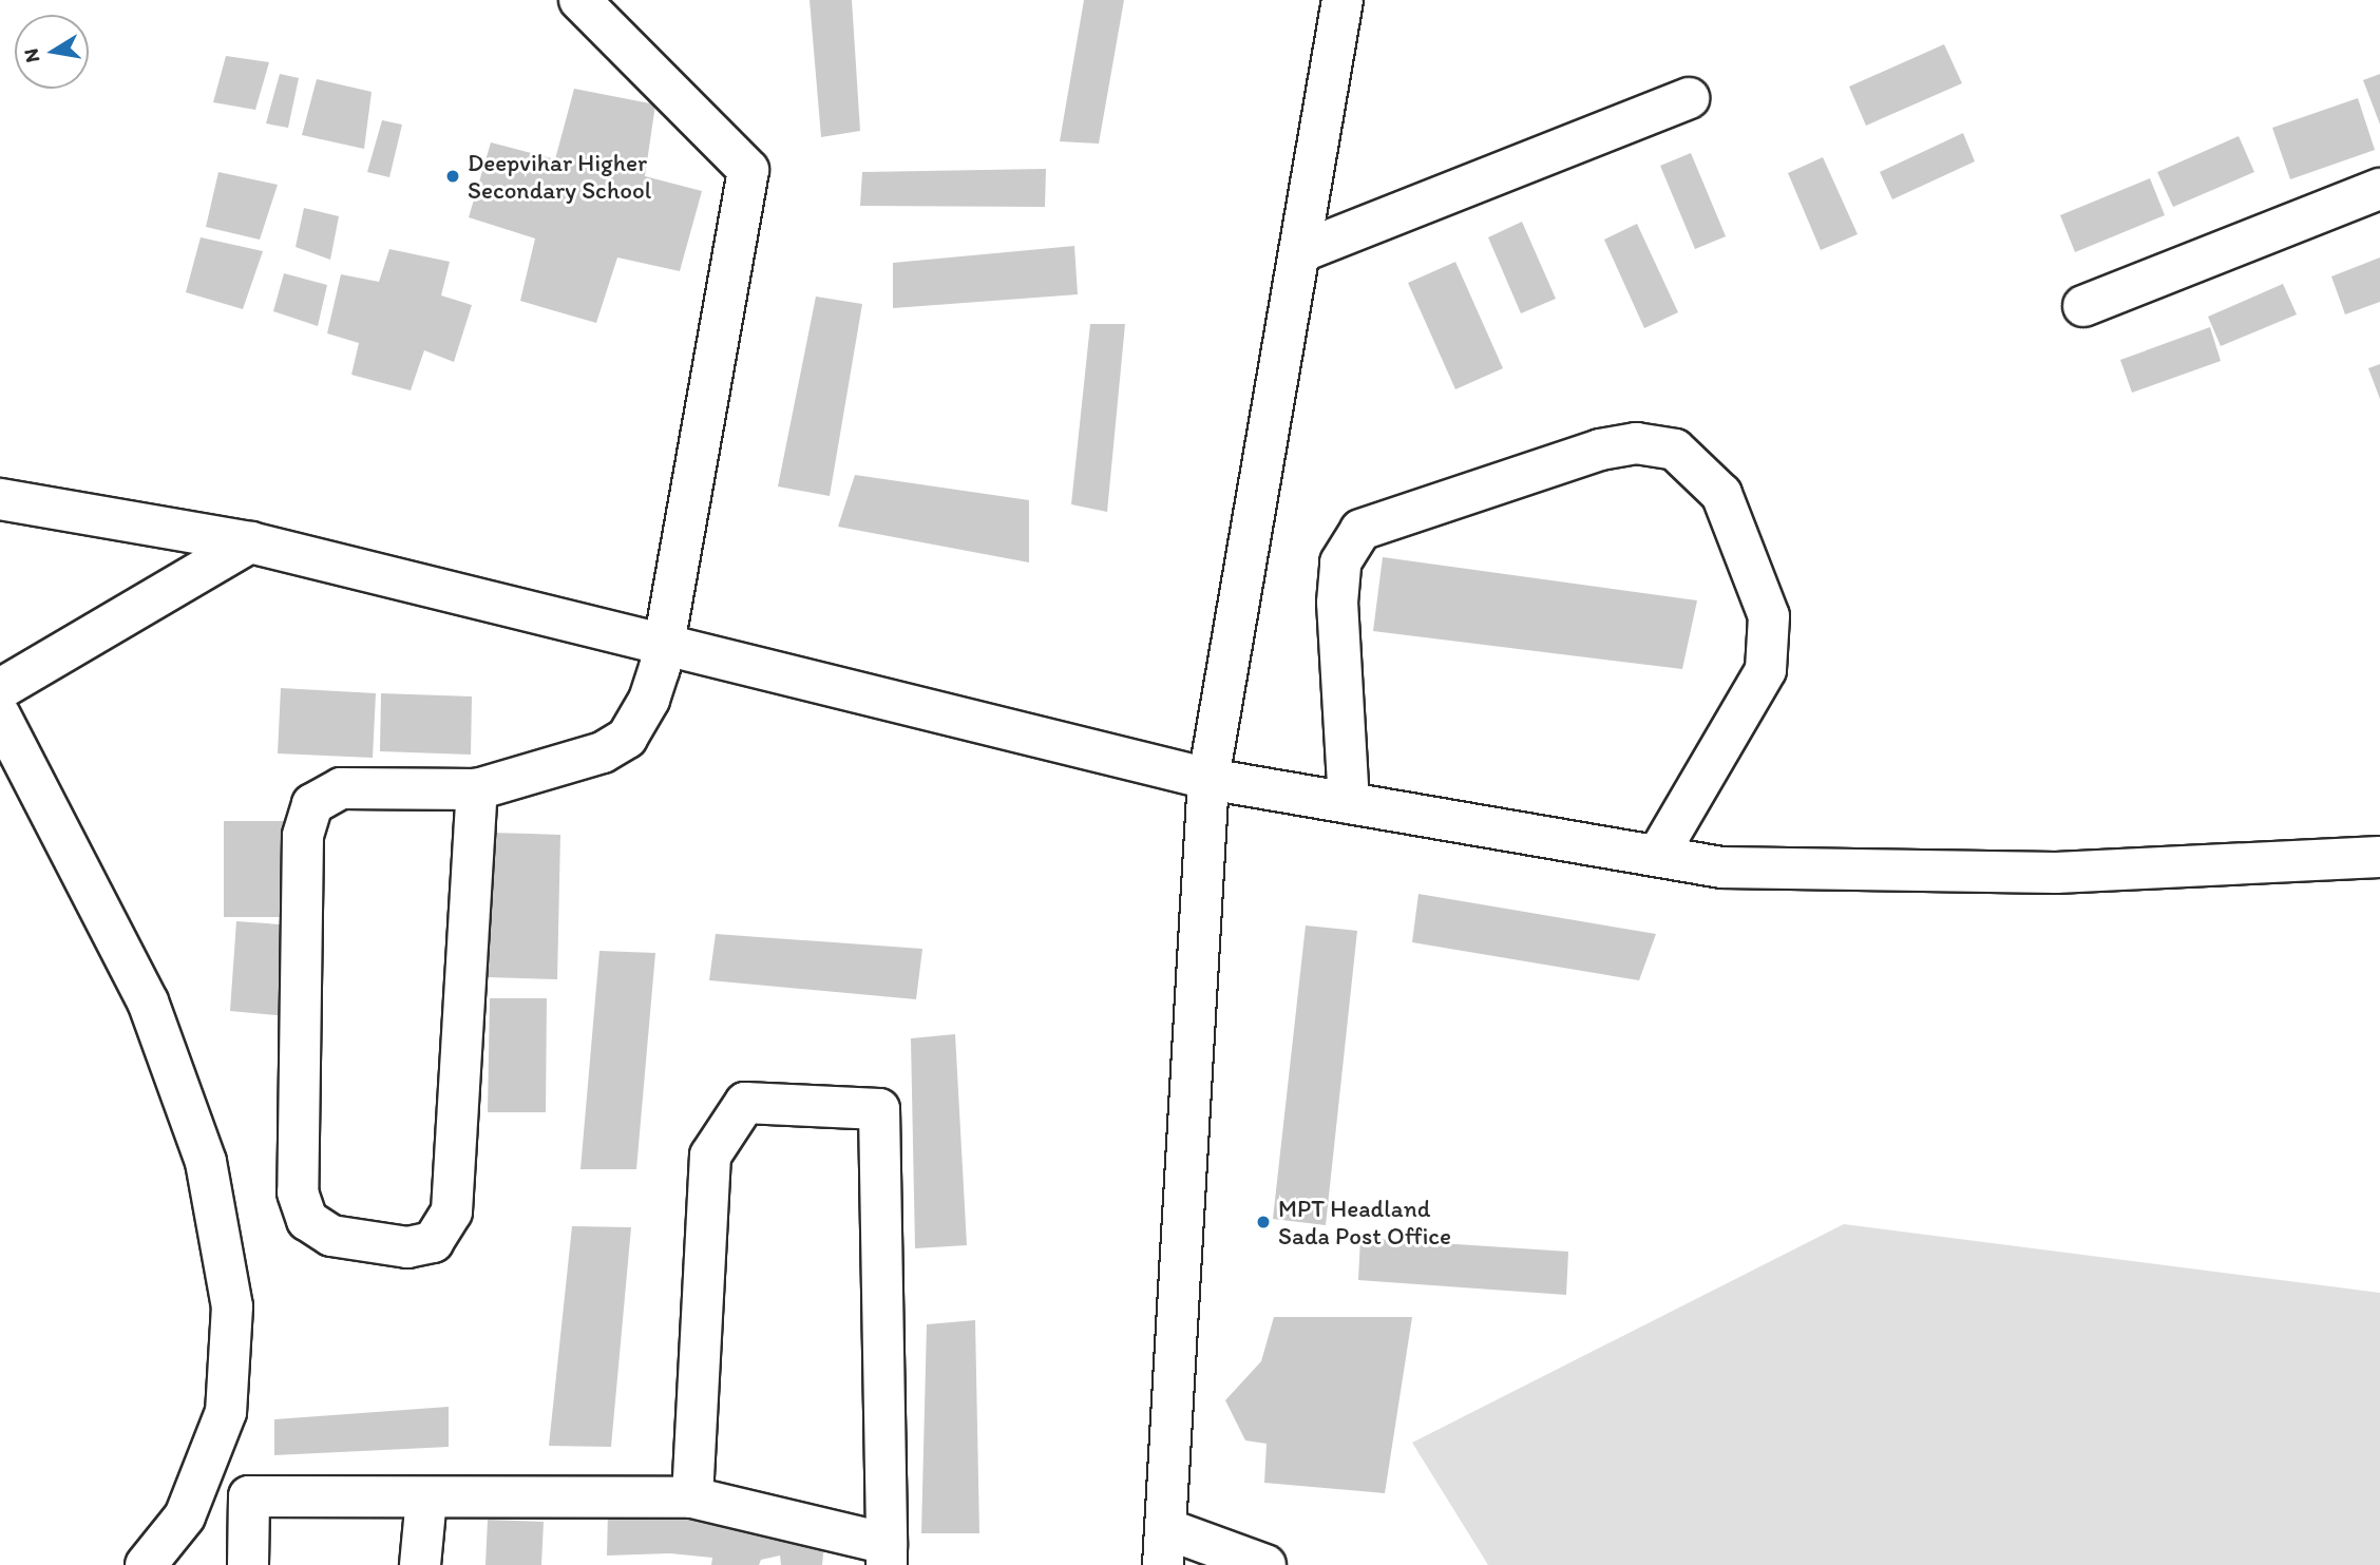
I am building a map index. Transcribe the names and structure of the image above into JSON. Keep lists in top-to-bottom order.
{
  "places": ["Deepvihar Higher Secondary School", "MPT Headland Sada Post Office"],
  "north": "left"
}
